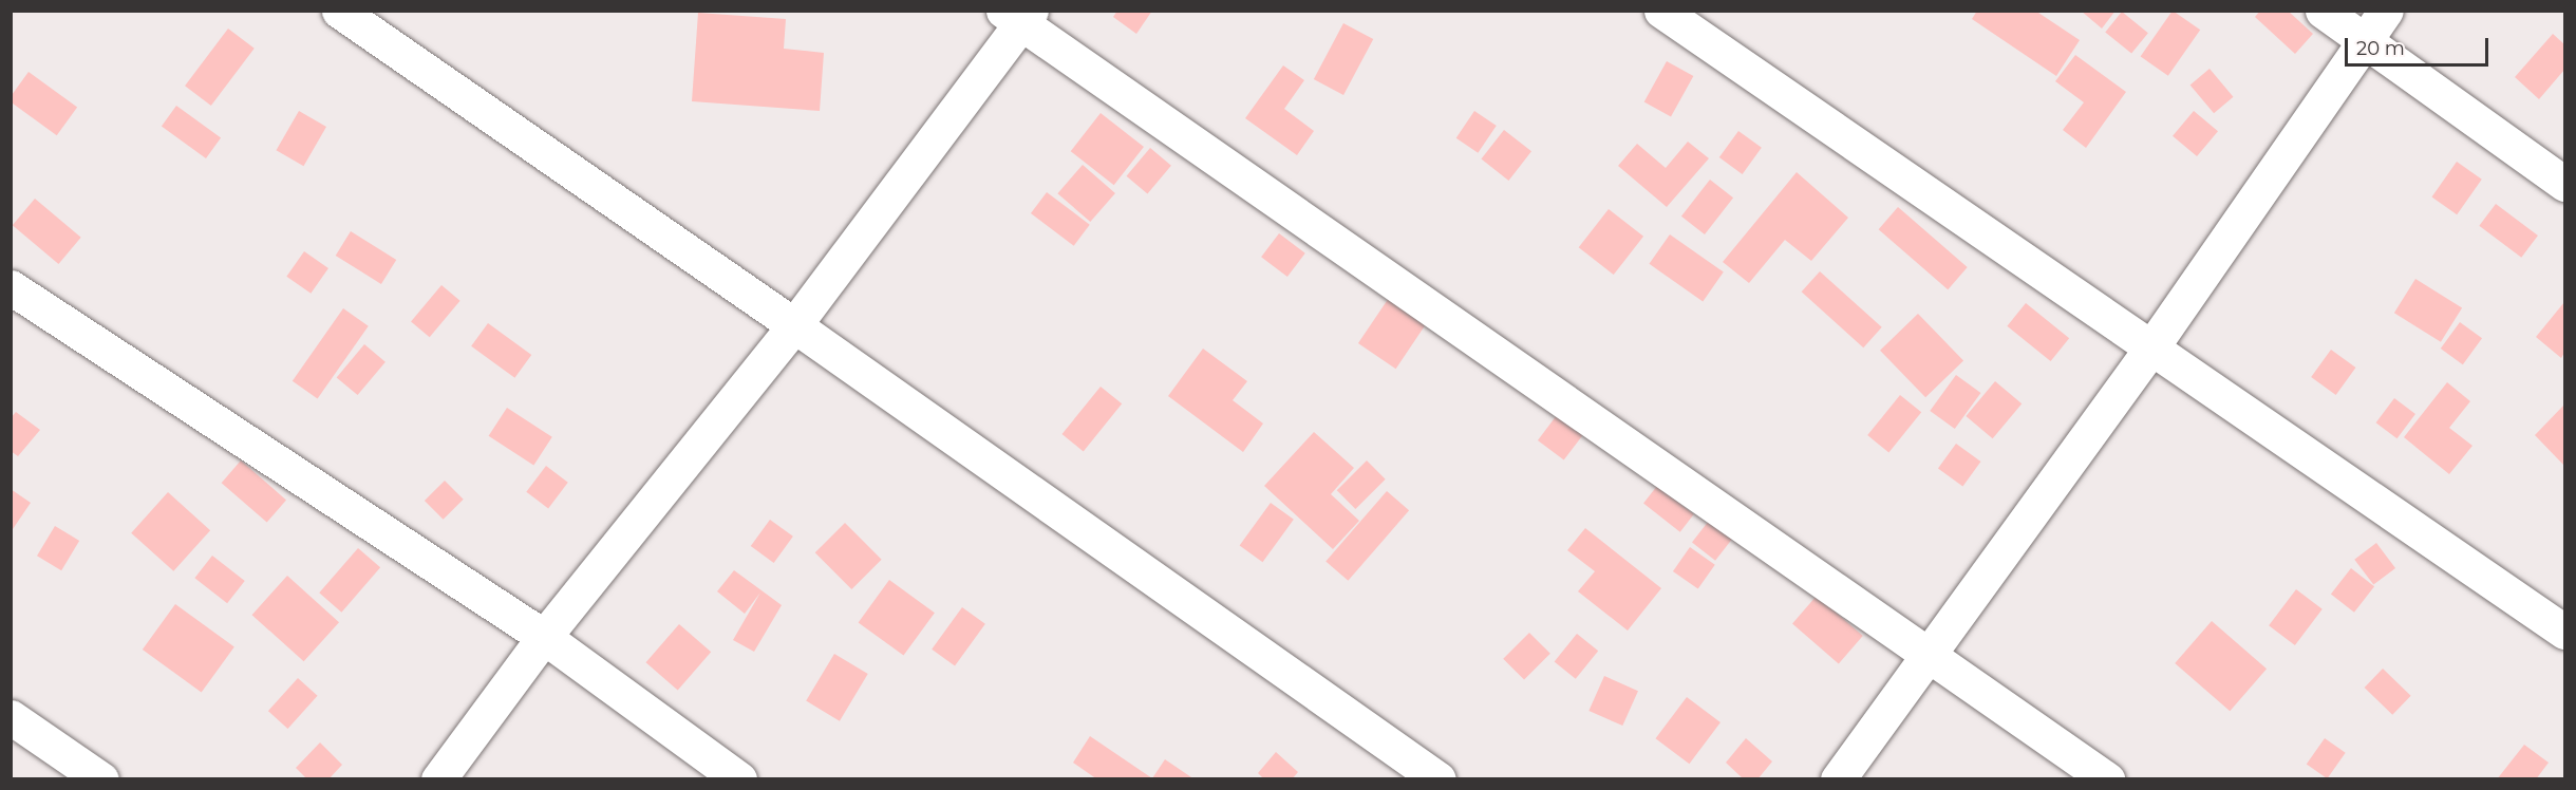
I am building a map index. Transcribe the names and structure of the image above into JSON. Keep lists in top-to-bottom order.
{
  "scale_bar": "20 m"
}
